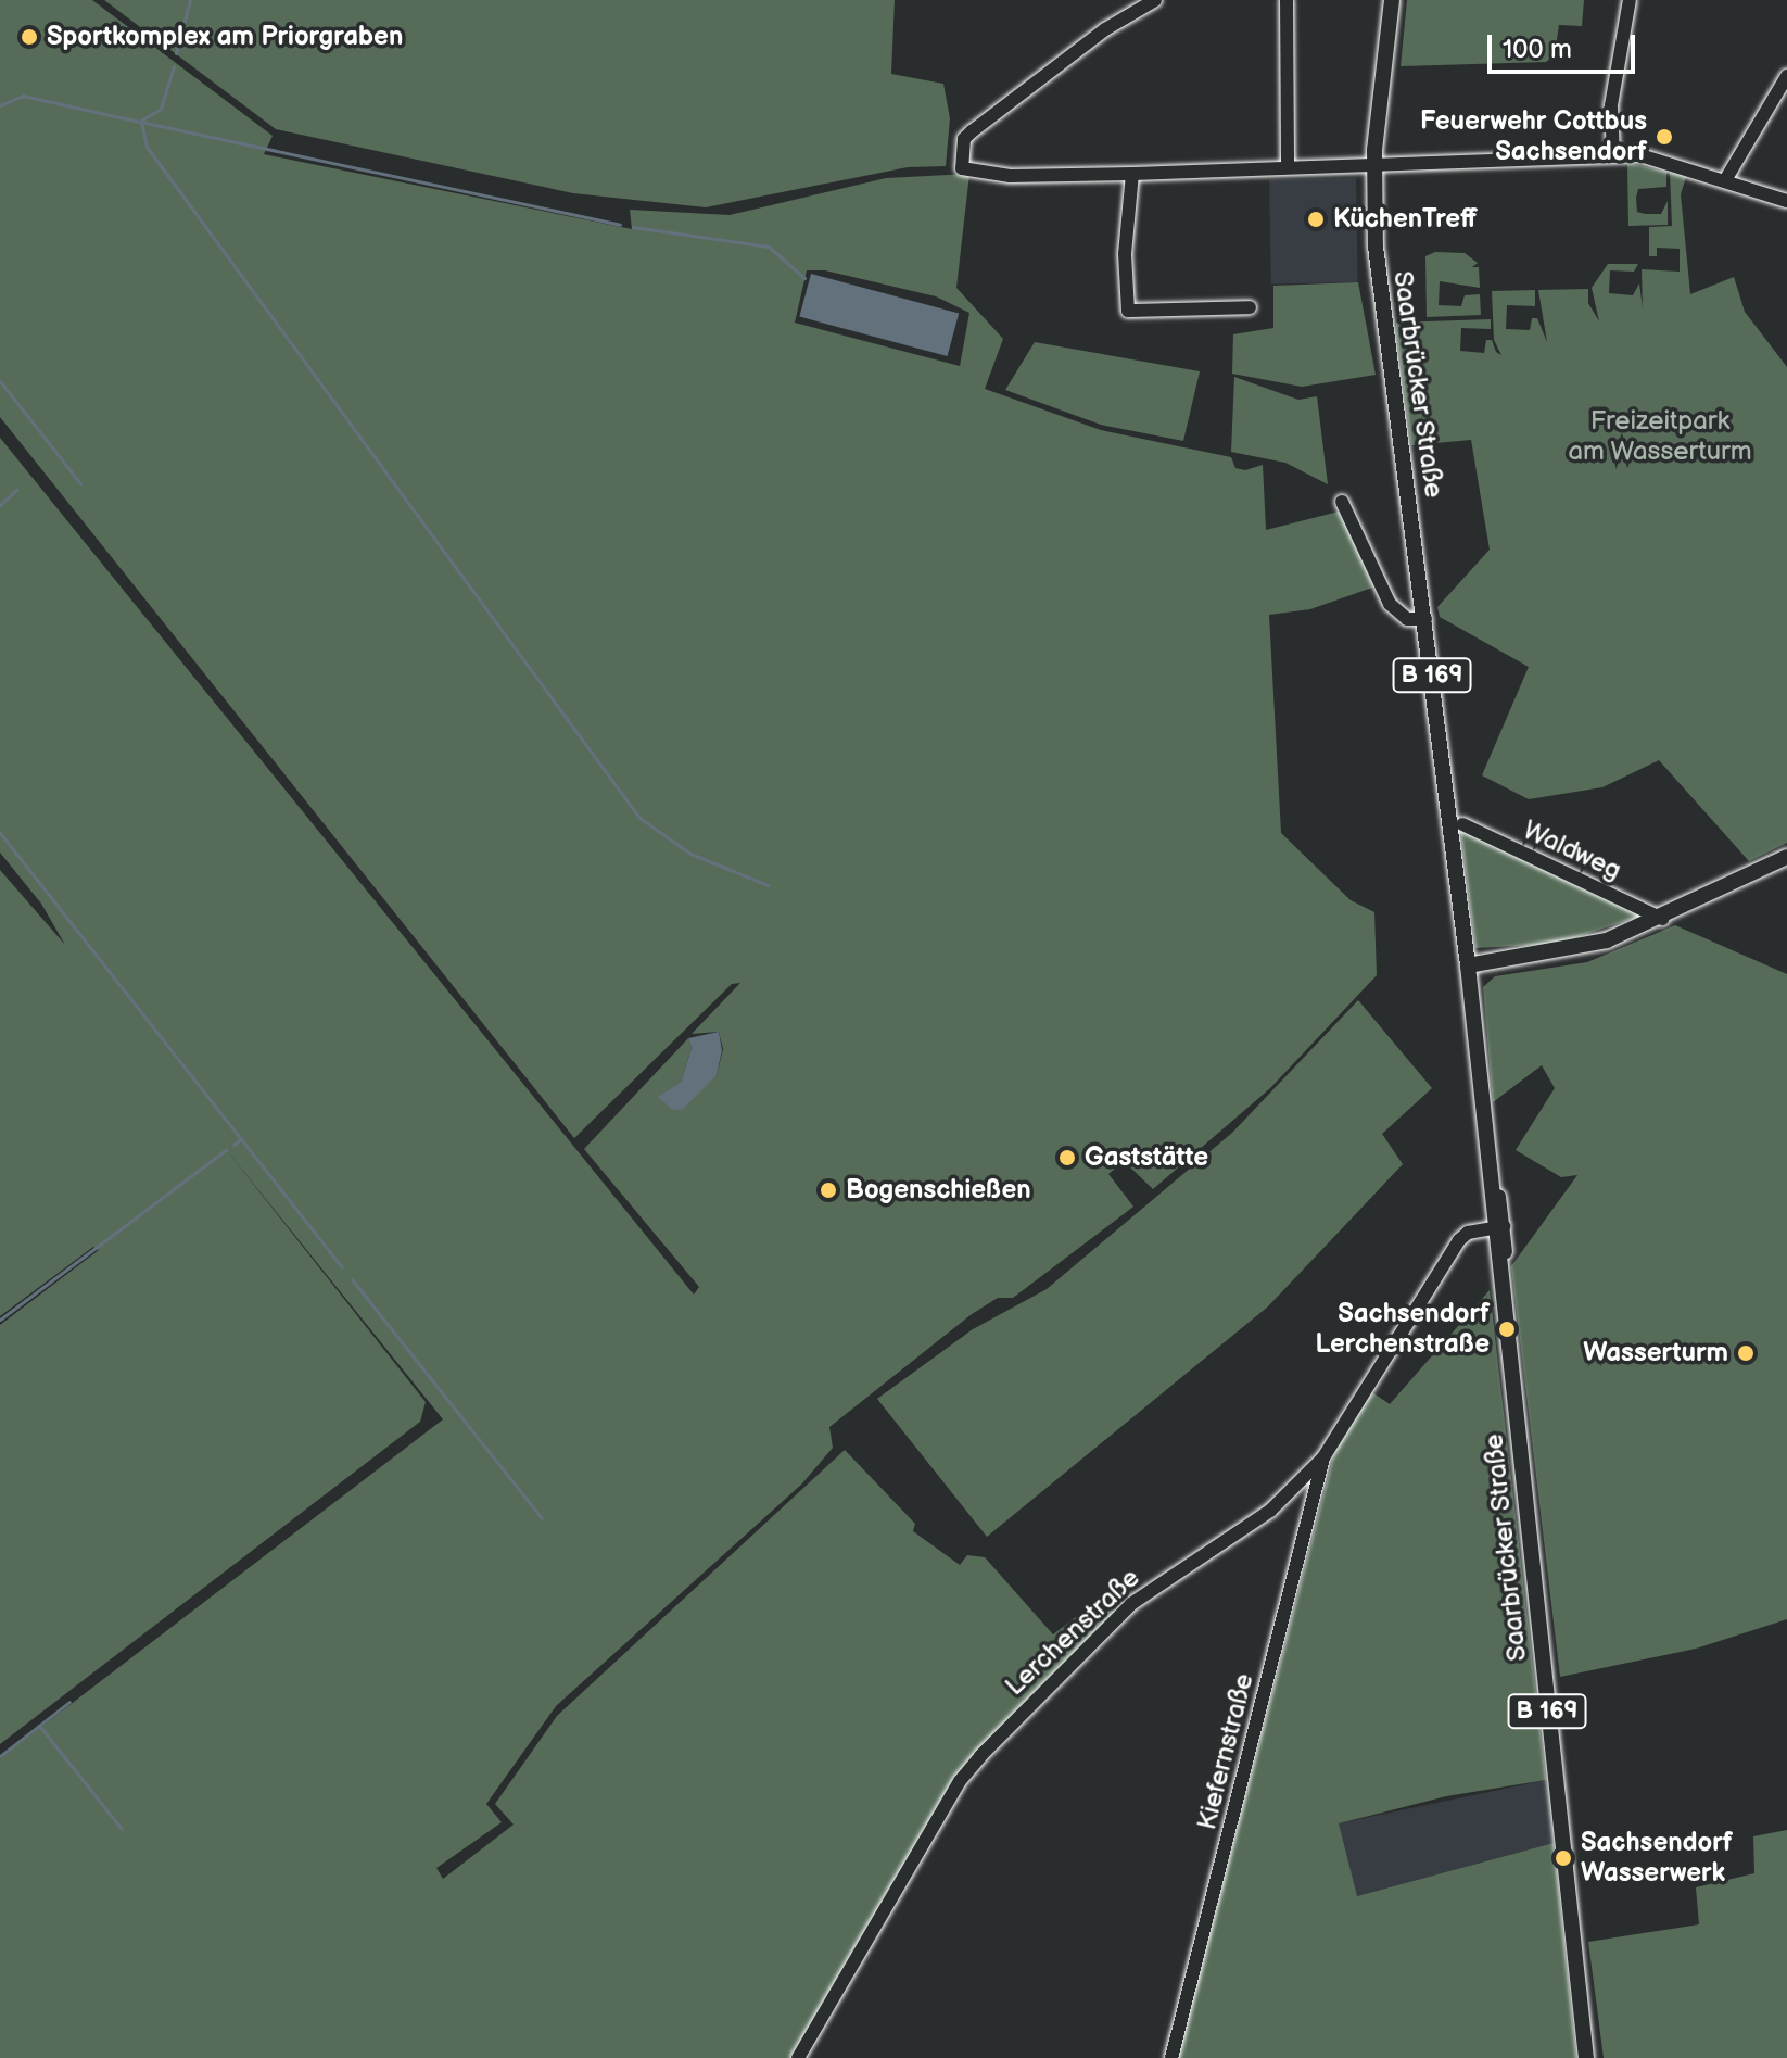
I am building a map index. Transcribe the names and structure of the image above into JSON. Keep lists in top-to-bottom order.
{
  "streets": {
    "main road": ["Saarbrücker Straße", "B 169"],
    "street": ["Waldweg", "Lerchenstraße", "Kiefernstraße"]
  },
  "crossings": [
    ["Saarbrücker Straße", "Lerchenstraße"],
    ["Lerchenstraße", "Kiefernstraße"]
  ],
  "parks": ["Freizeitpark am Wasserturm"],
  "places": [
    "Sportkomplex am Priorgraben",
    "Feuerwehr Cottbus Sachsendorf",
    "KüchenTreff",
    "Gaststätte",
    "Bogenschießen",
    "Sachsendorf Lerchenstraße",
    "Wasserturm",
    "Sachsendorf Wasserwerk"
  ],
  "scale_bar": "100 m"
}
